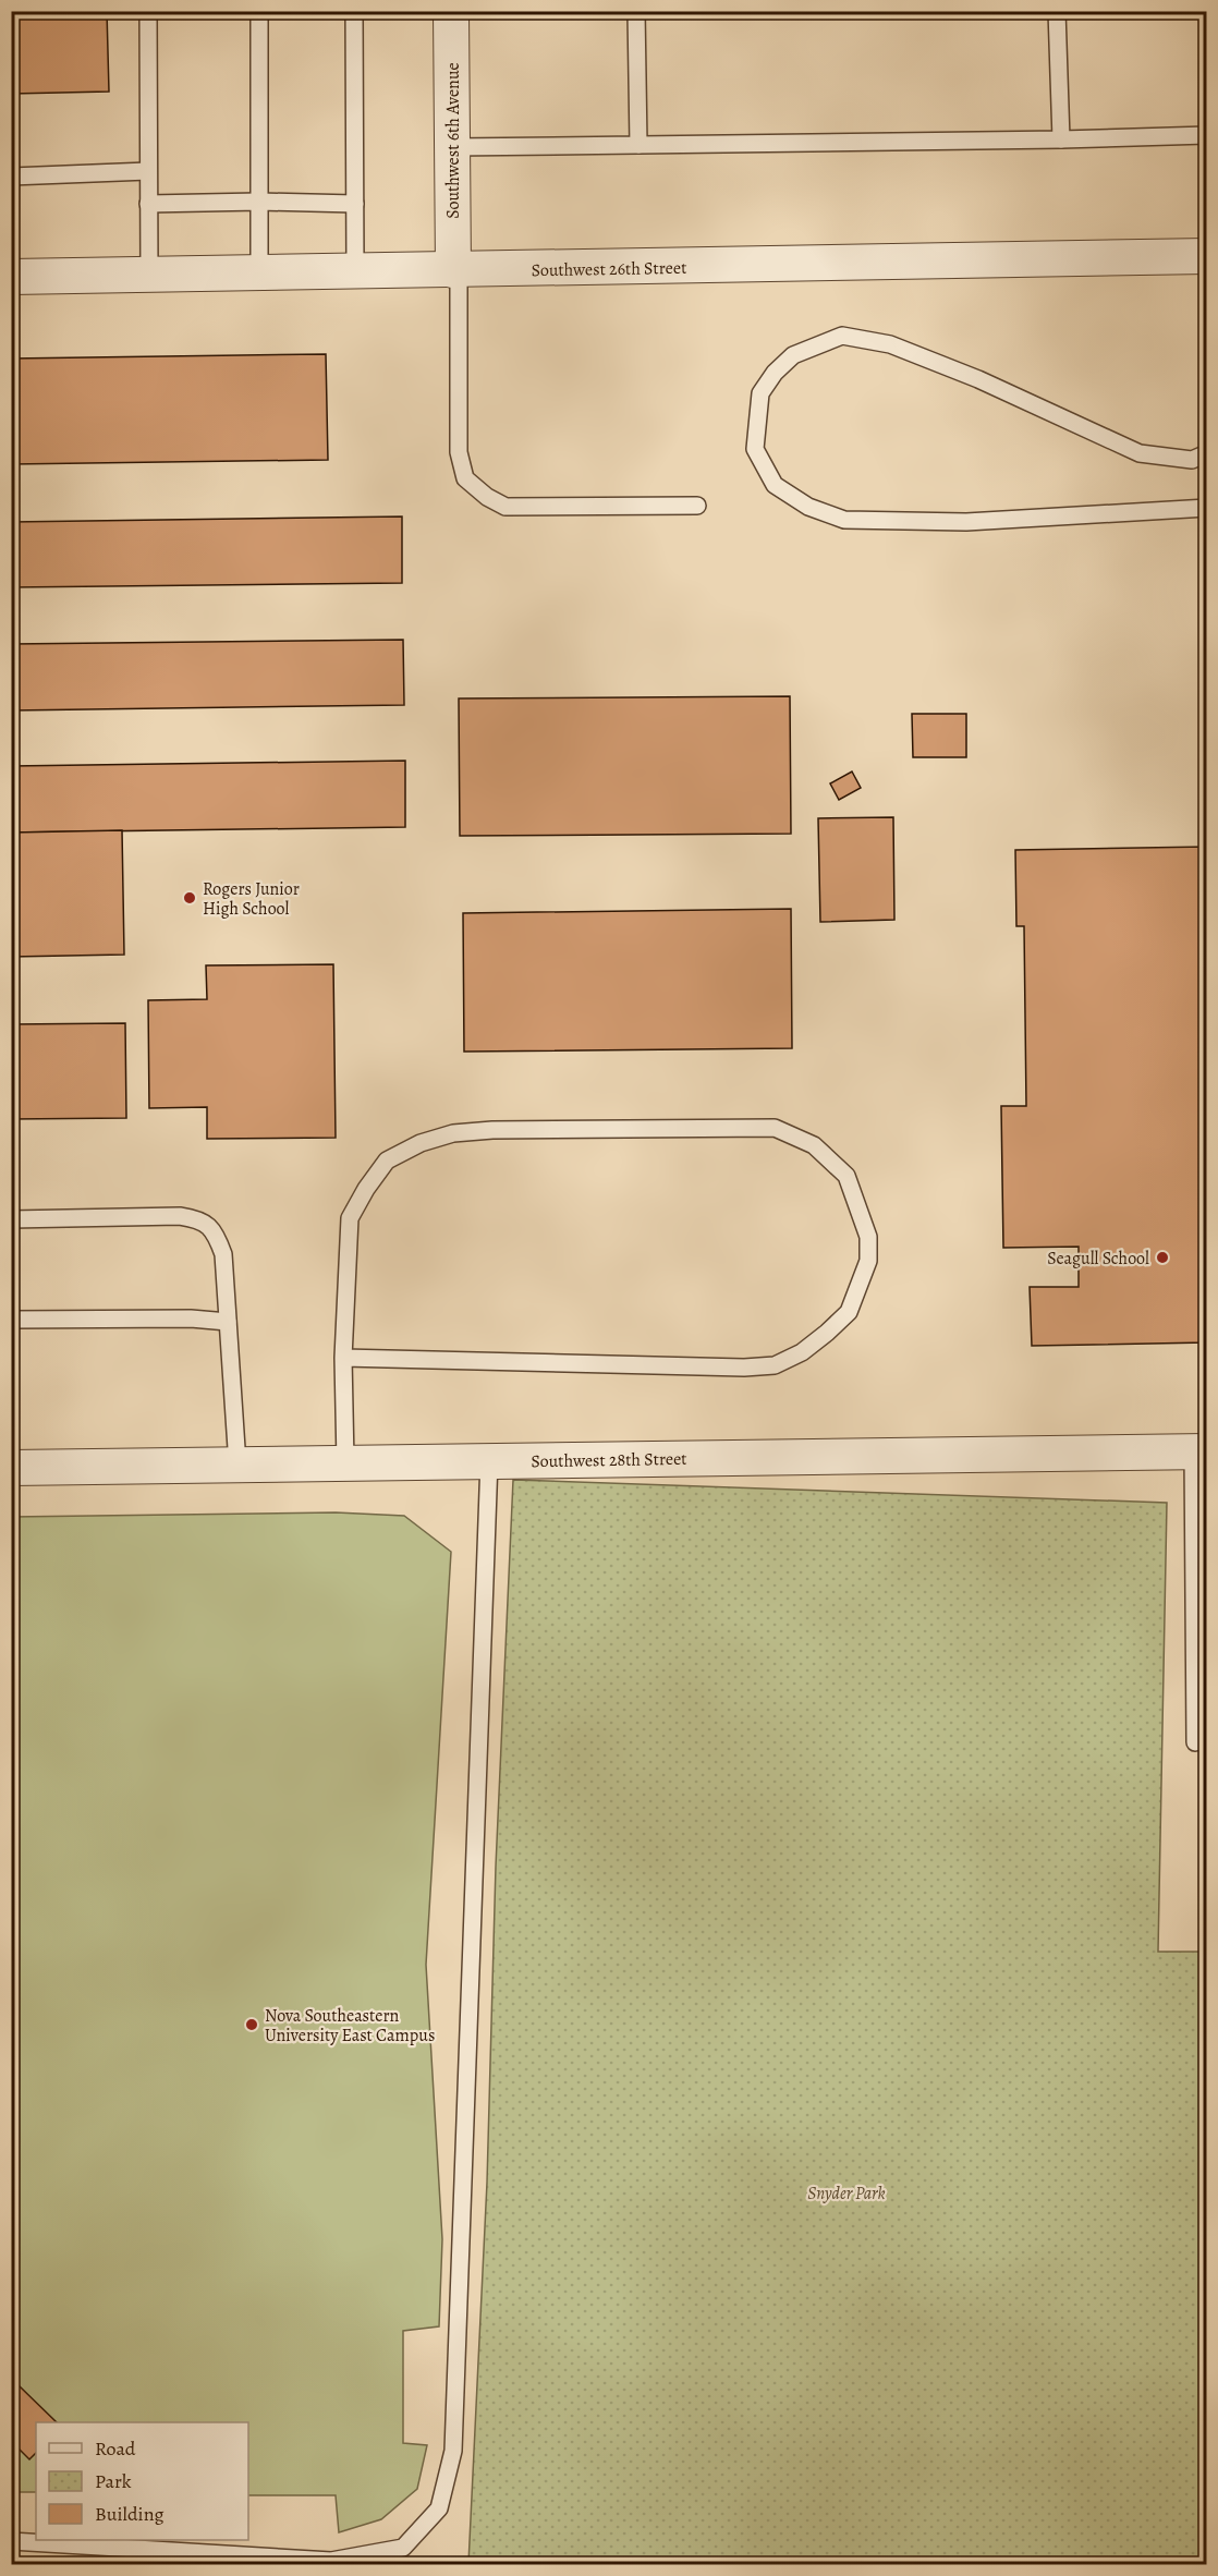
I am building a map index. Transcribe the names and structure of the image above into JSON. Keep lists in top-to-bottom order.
{
  "streets": {
    "street": ["Southwest 6th Avenue", "Southwest 26th Street", "Southwest 28th Street"]
  },
  "crossings": [
    ["Southwest 6th Avenue", "Southwest 26th Street"]
  ],
  "parks": ["Snyder Park"],
  "places": ["Rogers Junior High School", "Seagull School", "Nova Southeastern University East Campus"],
  "legend": ["Road", "Park", "Building"]
}
